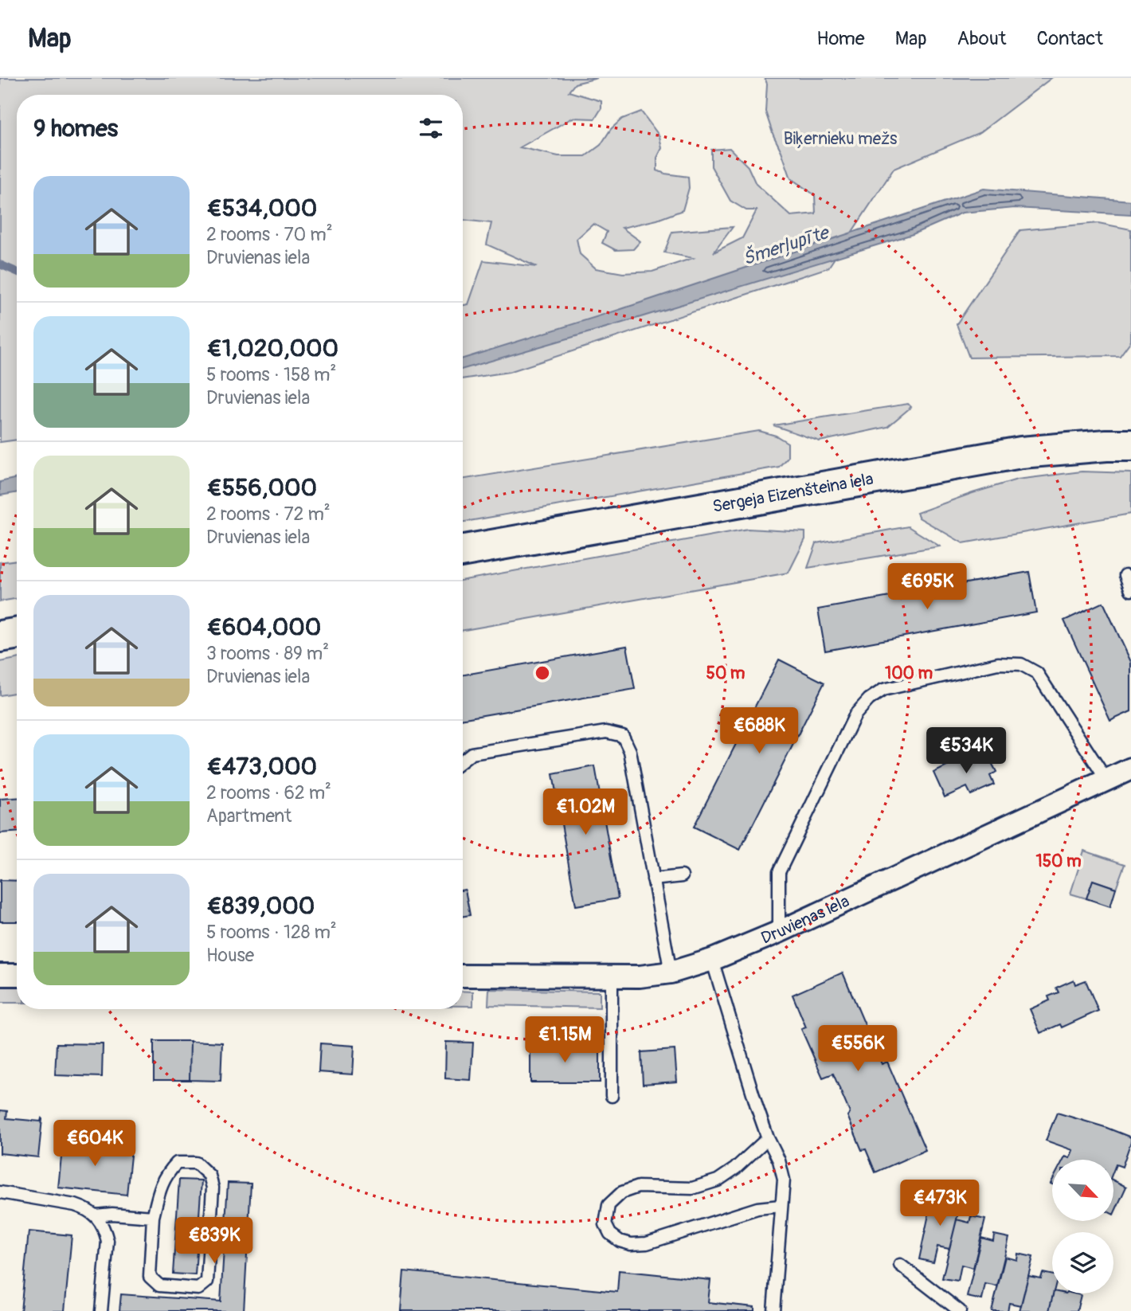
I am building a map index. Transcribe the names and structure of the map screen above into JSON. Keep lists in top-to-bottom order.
{
  "streets": {
    "street": ["Sergeja Eizenšteina iela", "Druvienas iela"]
  },
  "water": ["Šmerļupīte"],
  "parks": ["Biķernieku mežs"],
  "north": "bottom right",
  "page": {
    "header": "Map",
    "nav": [
      "Home",
      "Map",
      "About",
      "Contact"
    ],
    "heading": "9 homes",
    "list": [
      {
        "name": "€534,000",
        "note": "2 rooms · 70 m² · Druvienas iela"
      },
      {
        "name": "€1,020,000",
        "note": "5 rooms · 158 m² · Druvienas iela"
      },
      {
        "name": "€556,000",
        "note": "2 rooms · 72 m² · Druvienas iela"
      },
      {
        "name": "€604,000",
        "note": "3 rooms · 89 m² · Druvienas iela"
      },
      {
        "name": "€473,000",
        "note": "2 rooms · 62 m² · Apartment"
      },
      {
        "name": "€839,000",
        "note": "5 rooms · 128 m² · House"
      }
    ],
    "price": [
      "€695K",
      "€688K",
      "€534K",
      "€1.02M",
      "€1.15M",
      "€556K",
      "€604K",
      "€473K",
      "€839K"
    ]
  },
  "rings": ["50 m", "100 m", "150 m"]
}
